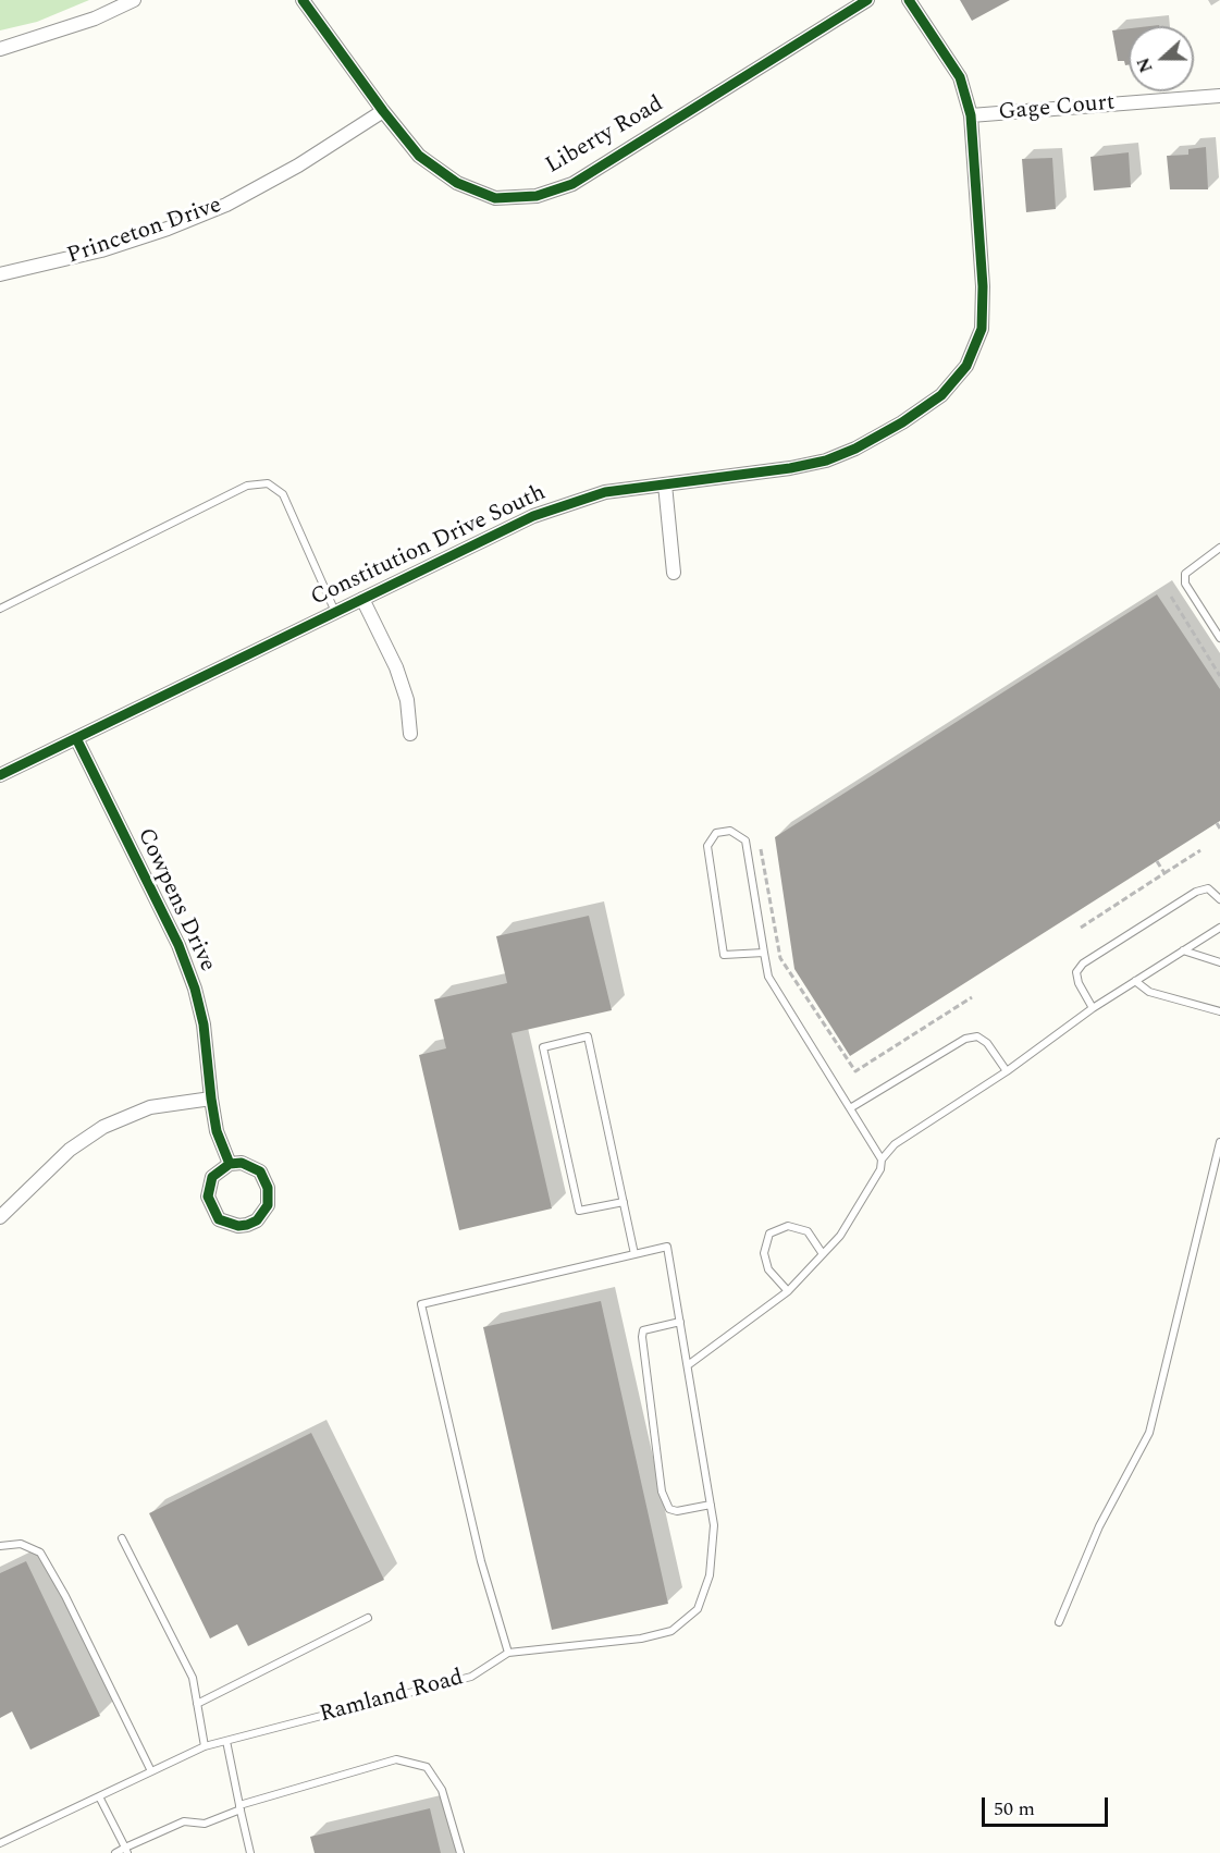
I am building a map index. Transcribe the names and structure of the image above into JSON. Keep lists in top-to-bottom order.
{
  "streets": {
    "street": [
      "Gage Court",
      "Liberty Road",
      "Princeton Drive",
      "Constitution Drive South",
      "Cowpens Drive"
    ],
    "lane": ["Ramland Road"]
  },
  "crossings": [
    ["Gage Court", "Constitution Drive South"],
    ["Liberty Road", "Princeton Drive"],
    ["Constitution Drive South", "Cowpens Drive"]
  ],
  "scale_bar": "50 m",
  "north": "left"
}
